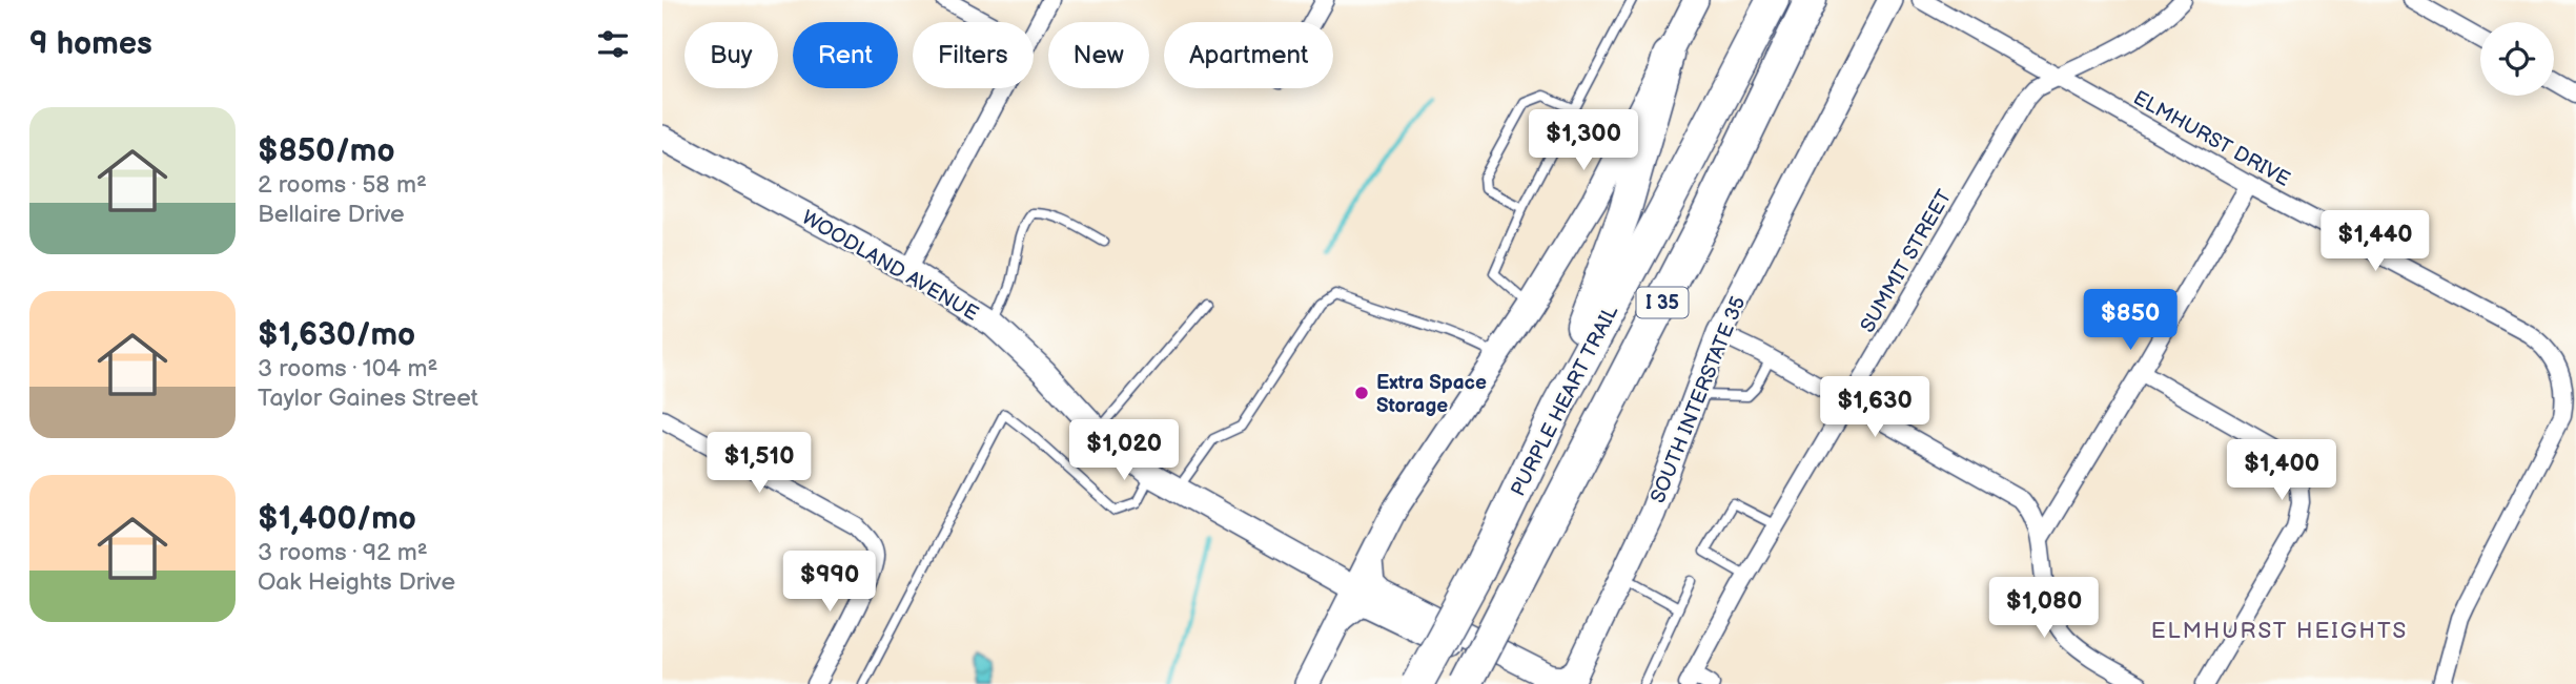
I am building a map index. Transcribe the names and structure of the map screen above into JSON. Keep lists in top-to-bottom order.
{
  "streets": {
    "highway": ["I 35", "PURPLE HEART TRAIL"],
    "main road": ["WOODLAND AVENUE", "SOUTH INTERSTATE 35"],
    "street": ["ELMHURST DRIVE", "SUMMIT STREET"]
  },
  "crossings": [
    ["ELMHURST DRIVE", "SUMMIT STREET"]
  ],
  "districts": ["ELMHURST HEIGHTS"],
  "places": ["Extra Space Storage"],
  "page": {
    "heading": "9 homes",
    "chip": [
      "Buy",
      "Rent",
      "Filters",
      "New",
      "Apartment"
    ],
    "list": [
      {
        "name": "$850/mo",
        "note": "2 rooms · 58 m² · Bellaire Drive"
      },
      {
        "name": "$1,630/mo",
        "note": "3 rooms · 104 m² · Taylor Gaines Street"
      },
      {
        "name": "$1,400/mo",
        "note": "3 rooms · 92 m² · Oak Heights Drive"
      }
    ],
    "price": [
      "$1,300",
      "$1,440",
      "$850",
      "$1,630",
      "$1,020",
      "$1,510",
      "$1,400",
      "$990",
      "$1,080"
    ]
  }
}
